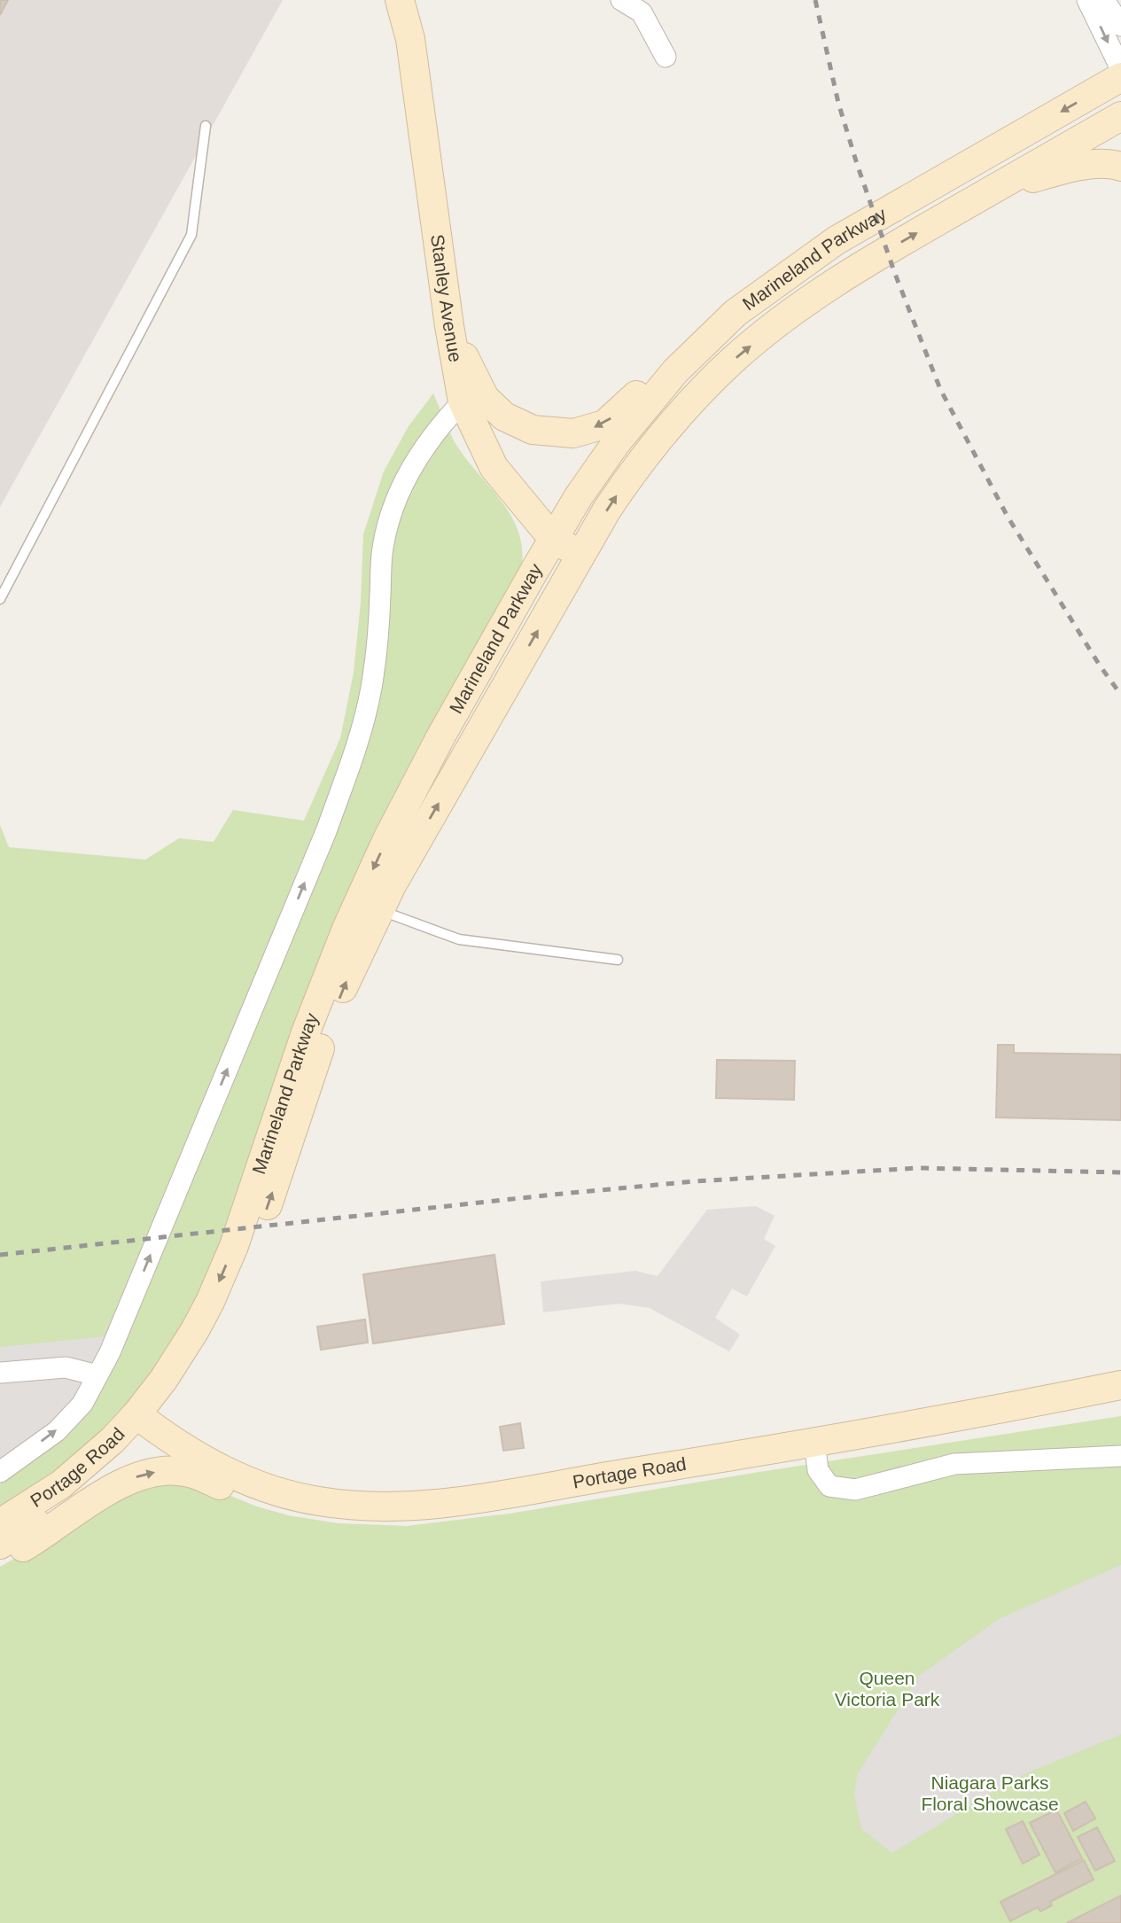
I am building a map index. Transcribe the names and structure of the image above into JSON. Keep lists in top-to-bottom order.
{
  "streets": {
    "main road": ["Marineland Parkway", "Stanley Avenue", "Portage Road"]
  },
  "crossings": [
    ["Marineland Parkway", "Stanley Avenue"],
    ["Marineland Parkway", "Portage Road"]
  ],
  "parks": ["Queen Victoria Park", "Niagara Parks Floral Showcase"]
}
